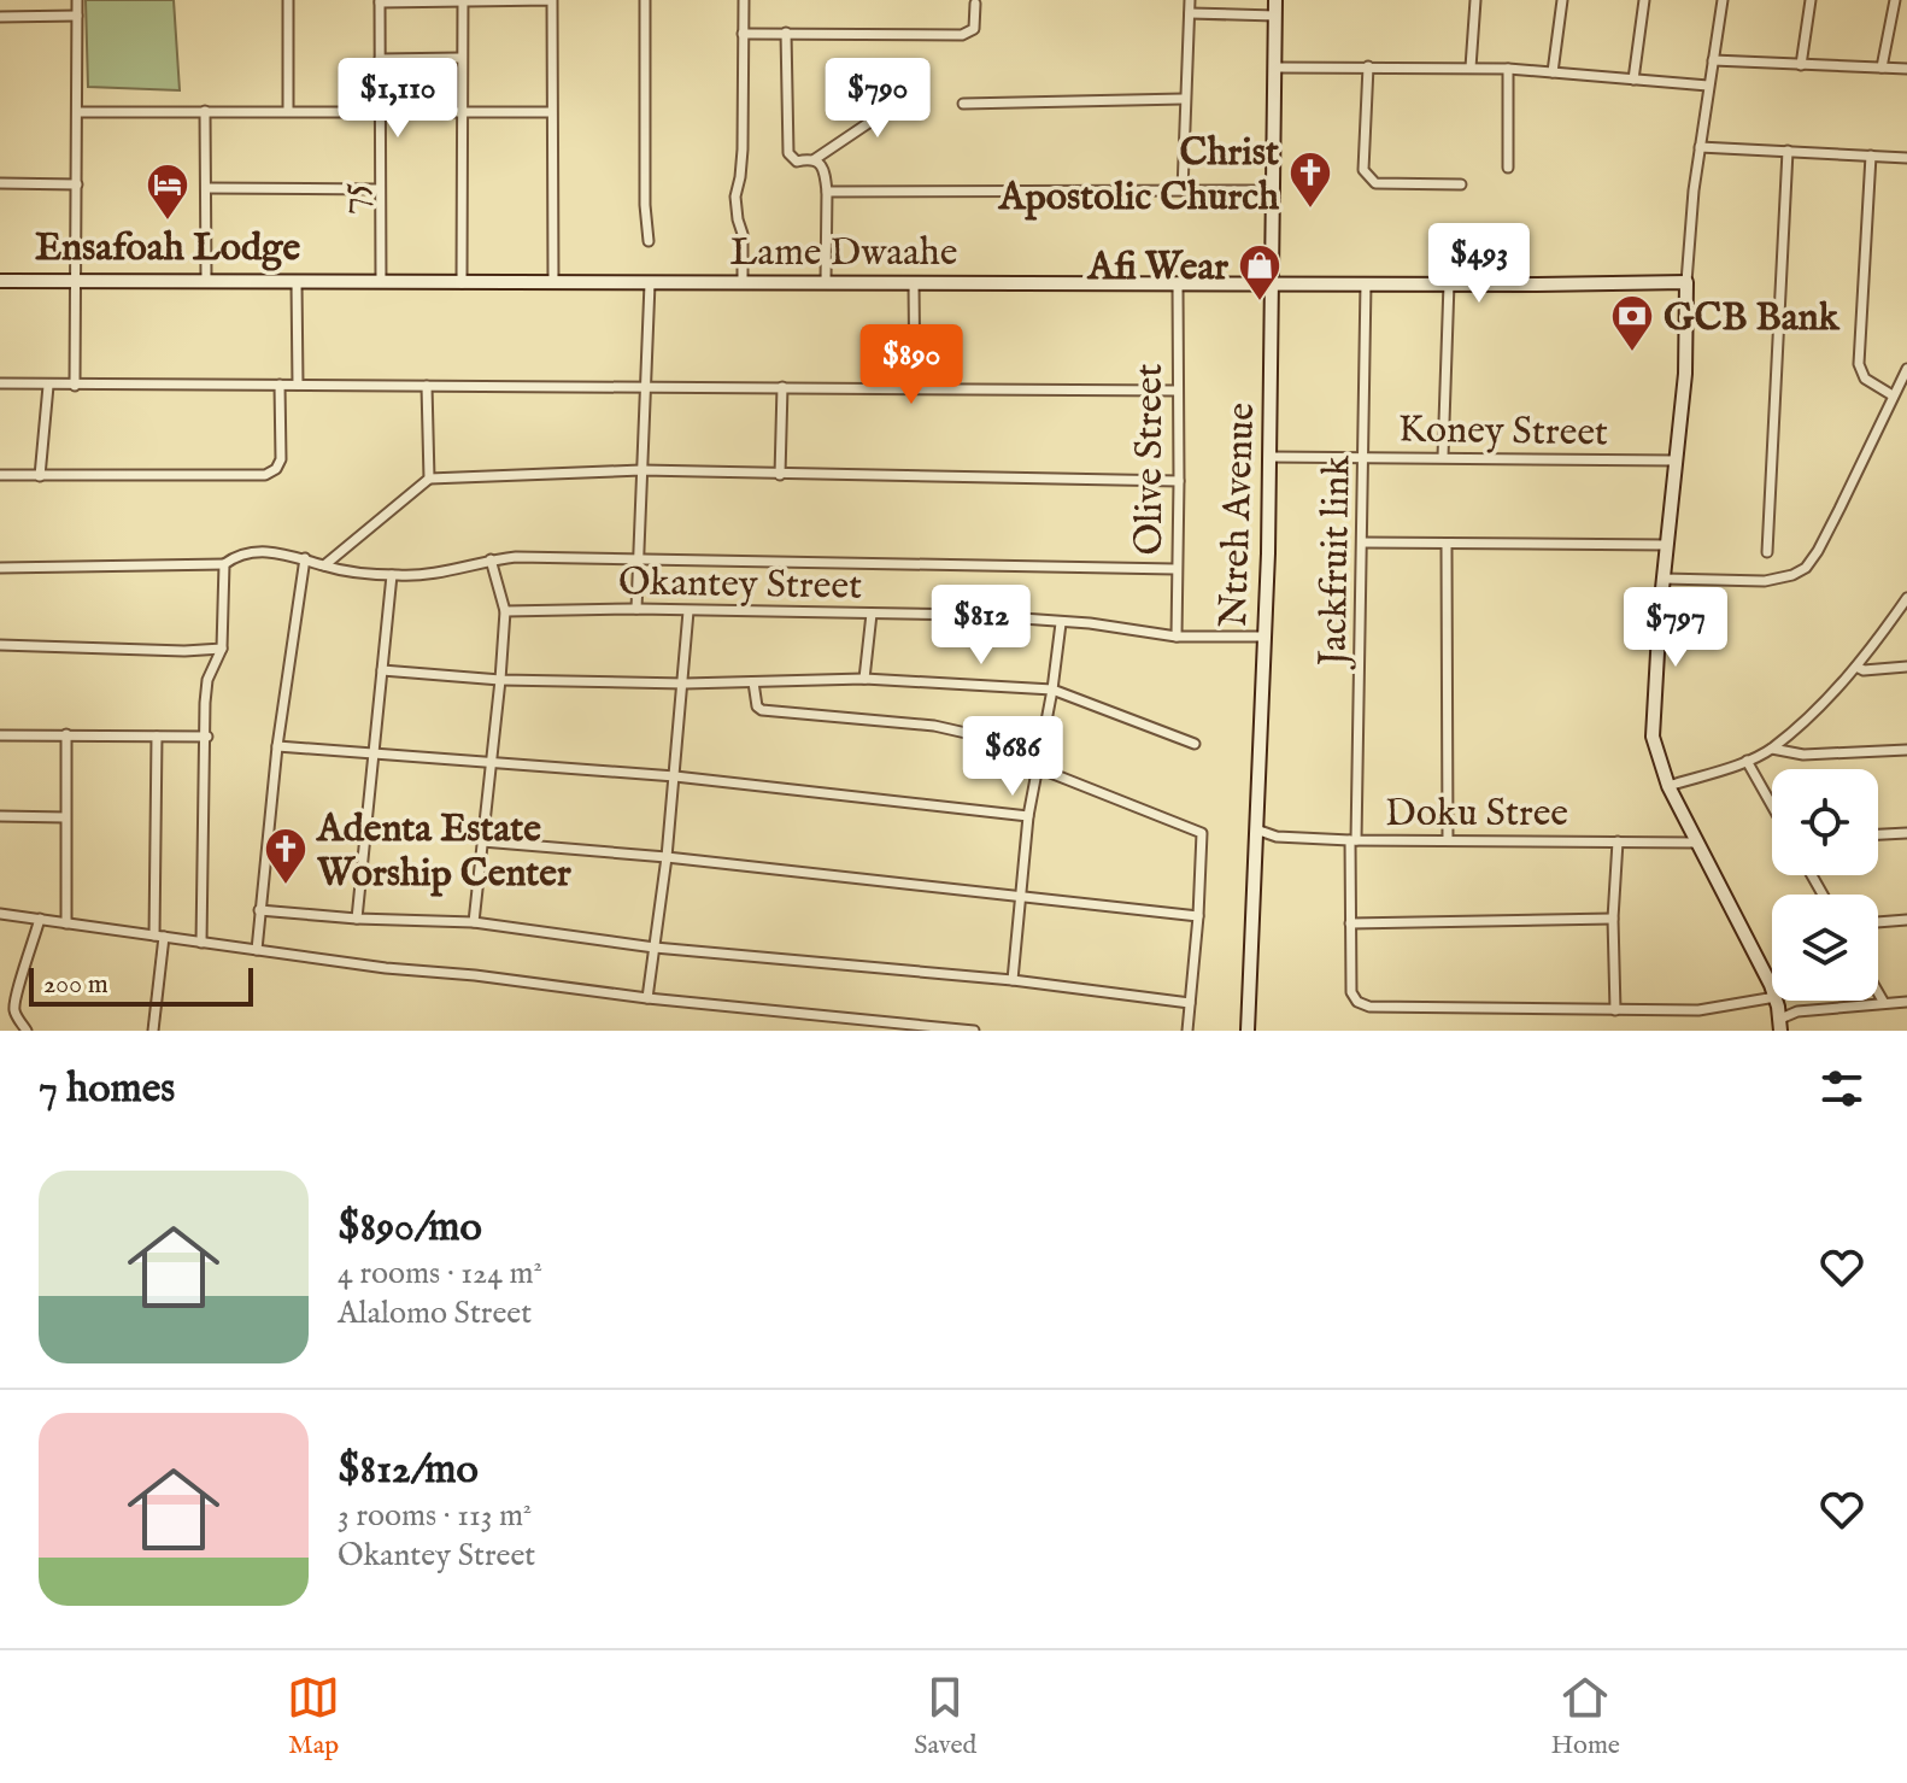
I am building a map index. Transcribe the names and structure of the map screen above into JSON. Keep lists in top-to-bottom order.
{
  "streets": {
    "street": [
      "75",
      "Lame Dwaahe",
      "Koney Street",
      "Olive Street",
      "Ntreh Avenue",
      "Jackfruit link",
      "Okantey Street",
      "Doku Stree"
    ]
  },
  "crossings": [
    ["75", "Lame Dwaahe"],
    ["Lame Dwaahe", "Olive Street"],
    ["Lame Dwaahe", "Ntreh Avenue"],
    ["Lame Dwaahe", "Jackfruit link"],
    ["Koney Street", "Ntreh Avenue"],
    ["Koney Street", "Jackfruit link"],
    ["Olive Street", "Okantey Street"],
    ["Ntreh Avenue", "Okantey Street"],
    ["Ntreh Avenue", "Doku Stree"],
    ["Jackfruit link", "Doku Stree"]
  ],
  "places": {
    "church": ["Christ Apostolic Church", "Adenta Estate Worship Center"],
    "hotel": ["Ensafoah Lodge"],
    "shop": ["Afi Wear"],
    "bank": ["GCB Bank"]
  },
  "scale_bar": "200 m",
  "page": {
    "price": [
      "$1,110",
      "$790",
      "$493",
      "$890",
      "$812",
      "$797",
      "$686"
    ],
    "scale": "200 m",
    "heading": "7 homes",
    "list": [
      {
        "name": "$890/mo",
        "note": "4 rooms · 124 m² · Alalomo Street"
      },
      {
        "name": "$812/mo",
        "note": "3 rooms · 113 m² · Okantey Street"
      }
    ],
    "tabs": ["Map", "Saved", "Home"]
  }
}
